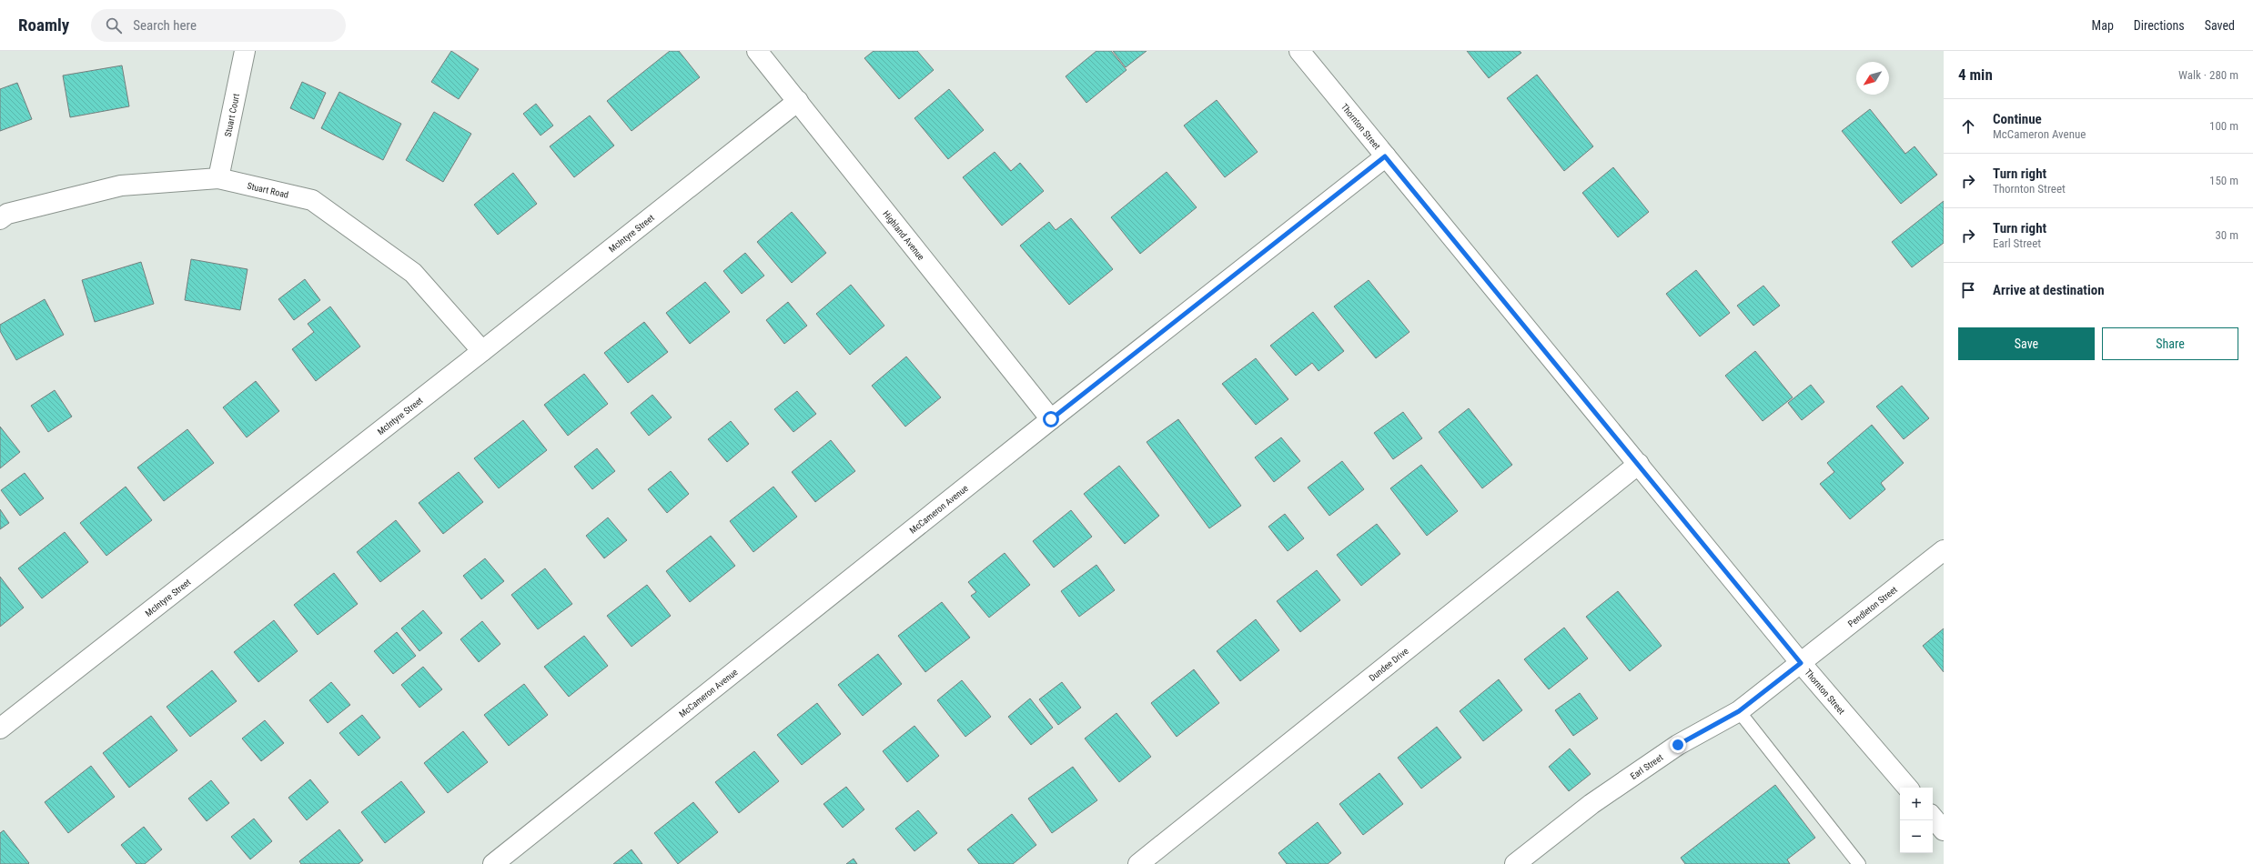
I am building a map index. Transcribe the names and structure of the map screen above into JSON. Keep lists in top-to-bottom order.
{
  "streets": {
    "street": [
      "Stuart Court",
      "Thornton Street",
      "Stuart Road",
      "McIntyre Street",
      "Highland Avenue",
      "McCameron Avenue",
      "Pendleton Street",
      "Dundee Drive",
      "Earl Street"
    ]
  },
  "crossings": [
    ["Stuart Court", "Stuart Road"],
    ["Thornton Street", "McCameron Avenue"],
    ["Thornton Street", "Pendleton Street"],
    ["Thornton Street", "Dundee Drive"],
    ["Thornton Street", "Earl Street"],
    ["Stuart Road", "McIntyre Street"],
    ["McIntyre Street", "Highland Avenue"],
    ["Highland Avenue", "McCameron Avenue"],
    ["Pendleton Street", "Earl Street"]
  ],
  "north": "bottom left",
  "page": {
    "header": "Roamly",
    "search": "Search here",
    "nav": ["Map", "Directions", "Saved"],
    "heading": ["4 min", "Walk · 280 m"],
    "list": [
      ["Continue", "McCameron Avenue", "100 m"],
      ["Turn right", "Thornton Street", "150 m"],
      ["Turn right", "Earl Street", "30 m"],
      "Arrive at destination"
    ],
    "buttons": ["Save", "Share"],
    "map_buttons": ["+", "−"]
  }
}
